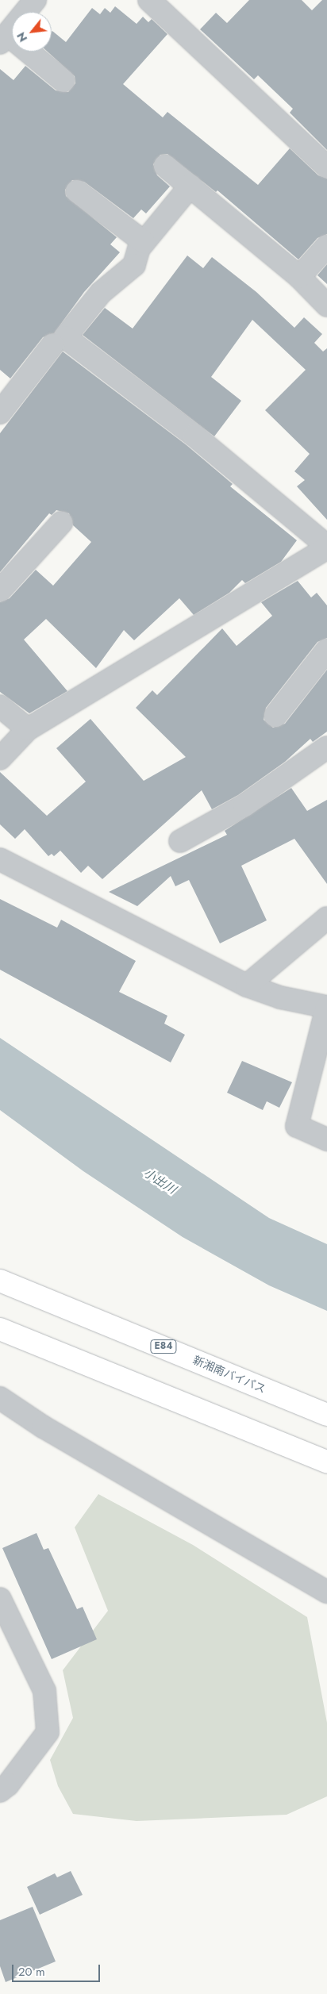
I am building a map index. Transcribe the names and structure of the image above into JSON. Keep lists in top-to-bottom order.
{
  "streets": {
    "highway": ["E84", "新湘南バイパス"]
  },
  "water": ["小出川"],
  "scale_bar": "20 m",
  "north": "bottom left"
}
